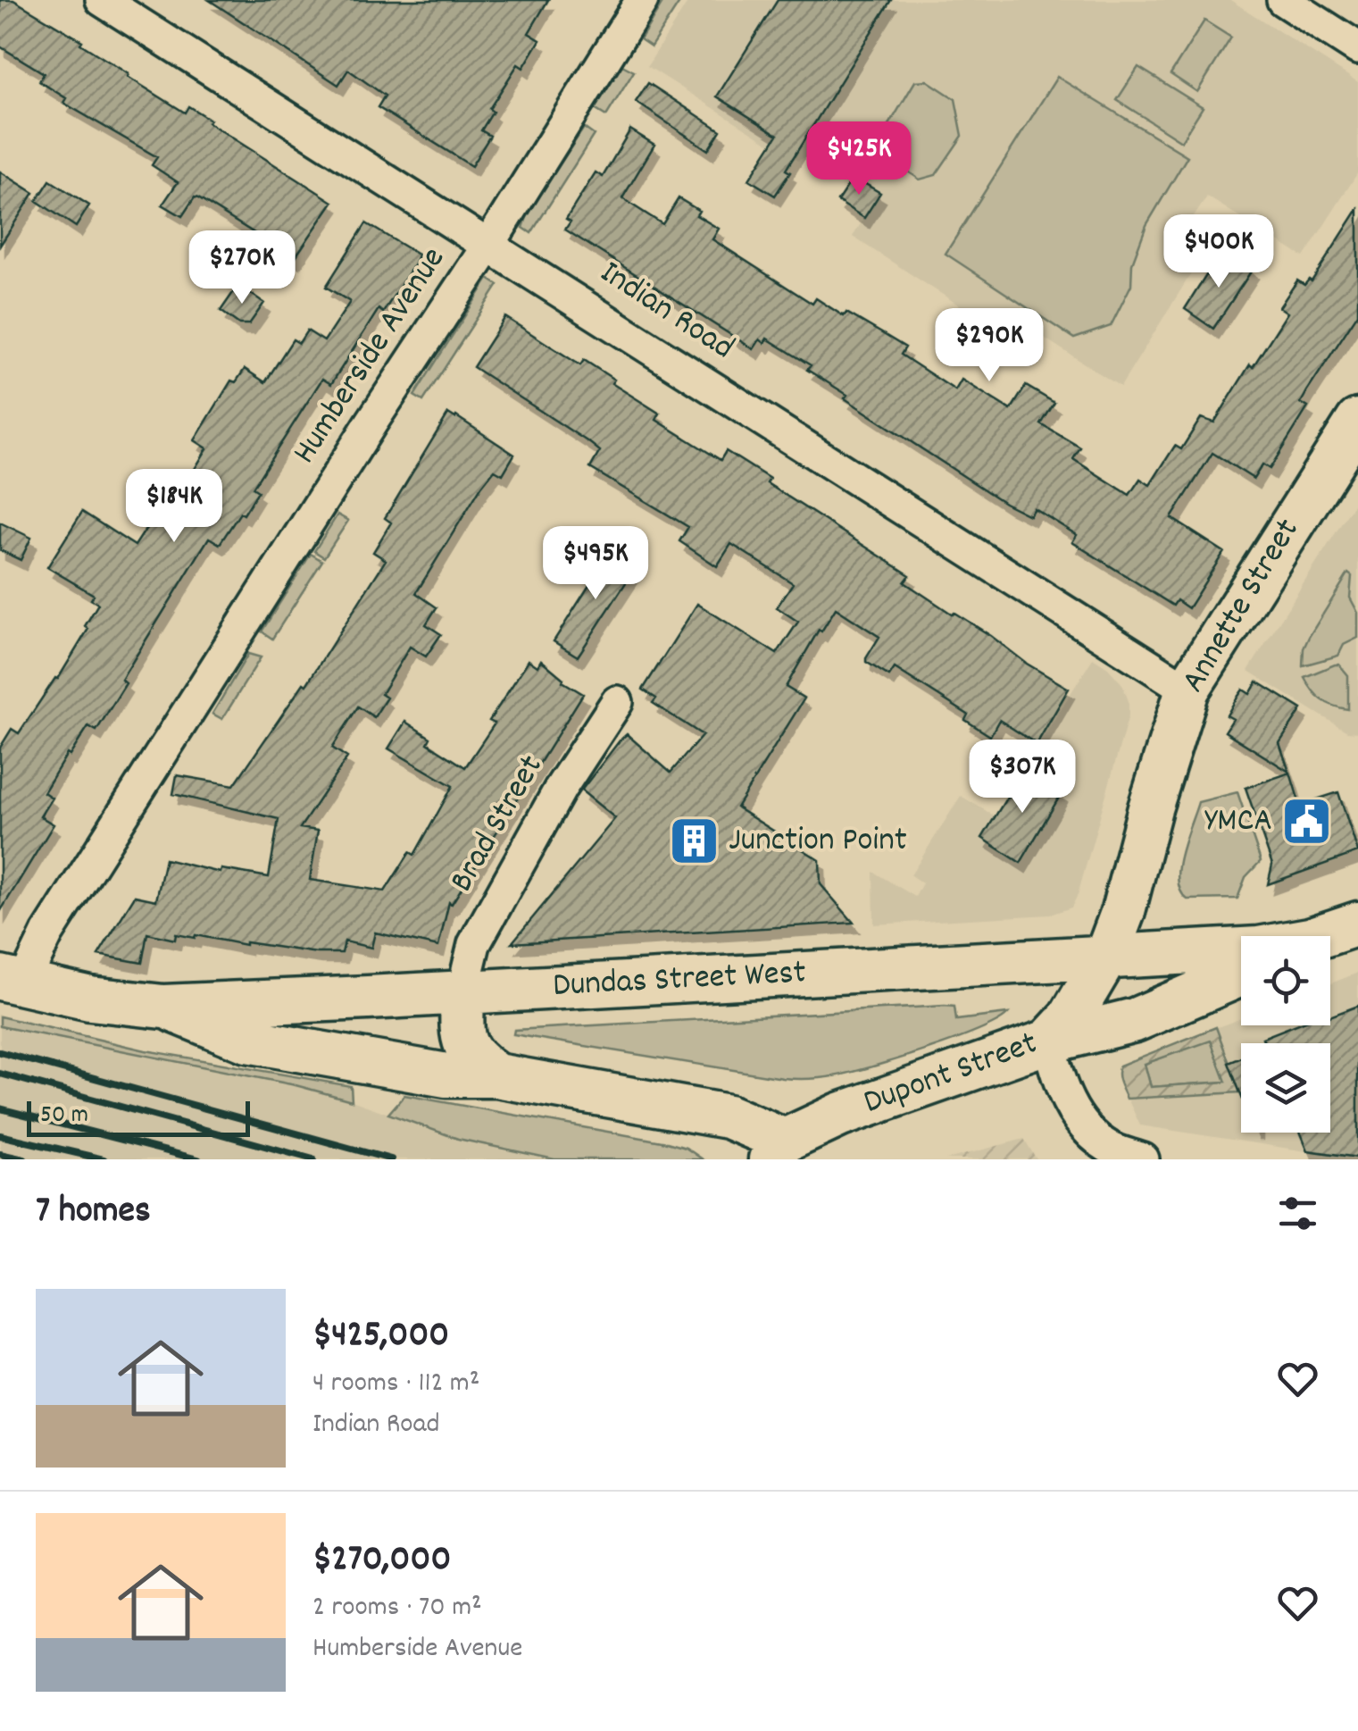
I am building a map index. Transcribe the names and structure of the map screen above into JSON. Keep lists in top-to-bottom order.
{
  "streets": {
    "main road": ["Annette Street", "Dundas Street West", "Dupont Street"],
    "street": ["Indian Road", "Humberside Avenue", "Brad Street"]
  },
  "crossings": [
    ["Indian Road", "Humberside Avenue"],
    ["Indian Road", "Annette Street"],
    ["Humberside Avenue", "Dundas Street West"],
    ["Annette Street", "Dundas Street West"],
    ["Annette Street", "Dupont Street"],
    ["Brad Street", "Dundas Street West"],
    ["Dundas Street West", "Dupont Street"]
  ],
  "places": {
    "public building": ["YMCA"],
    "building": ["Junction Point"]
  },
  "scale_bar": "50 m",
  "page": {
    "price": [
      "$425K",
      "$400K",
      "$270K",
      "$290K",
      "$184K",
      "$495K",
      "$307K"
    ],
    "scale": "50 m",
    "heading": "7 homes",
    "list": [
      {
        "name": "$425,000",
        "note": "4 rooms · 112 m² · Indian Road"
      },
      {
        "name": "$270,000",
        "note": "2 rooms · 70 m² · Humberside Avenue"
      }
    ]
  }
}
